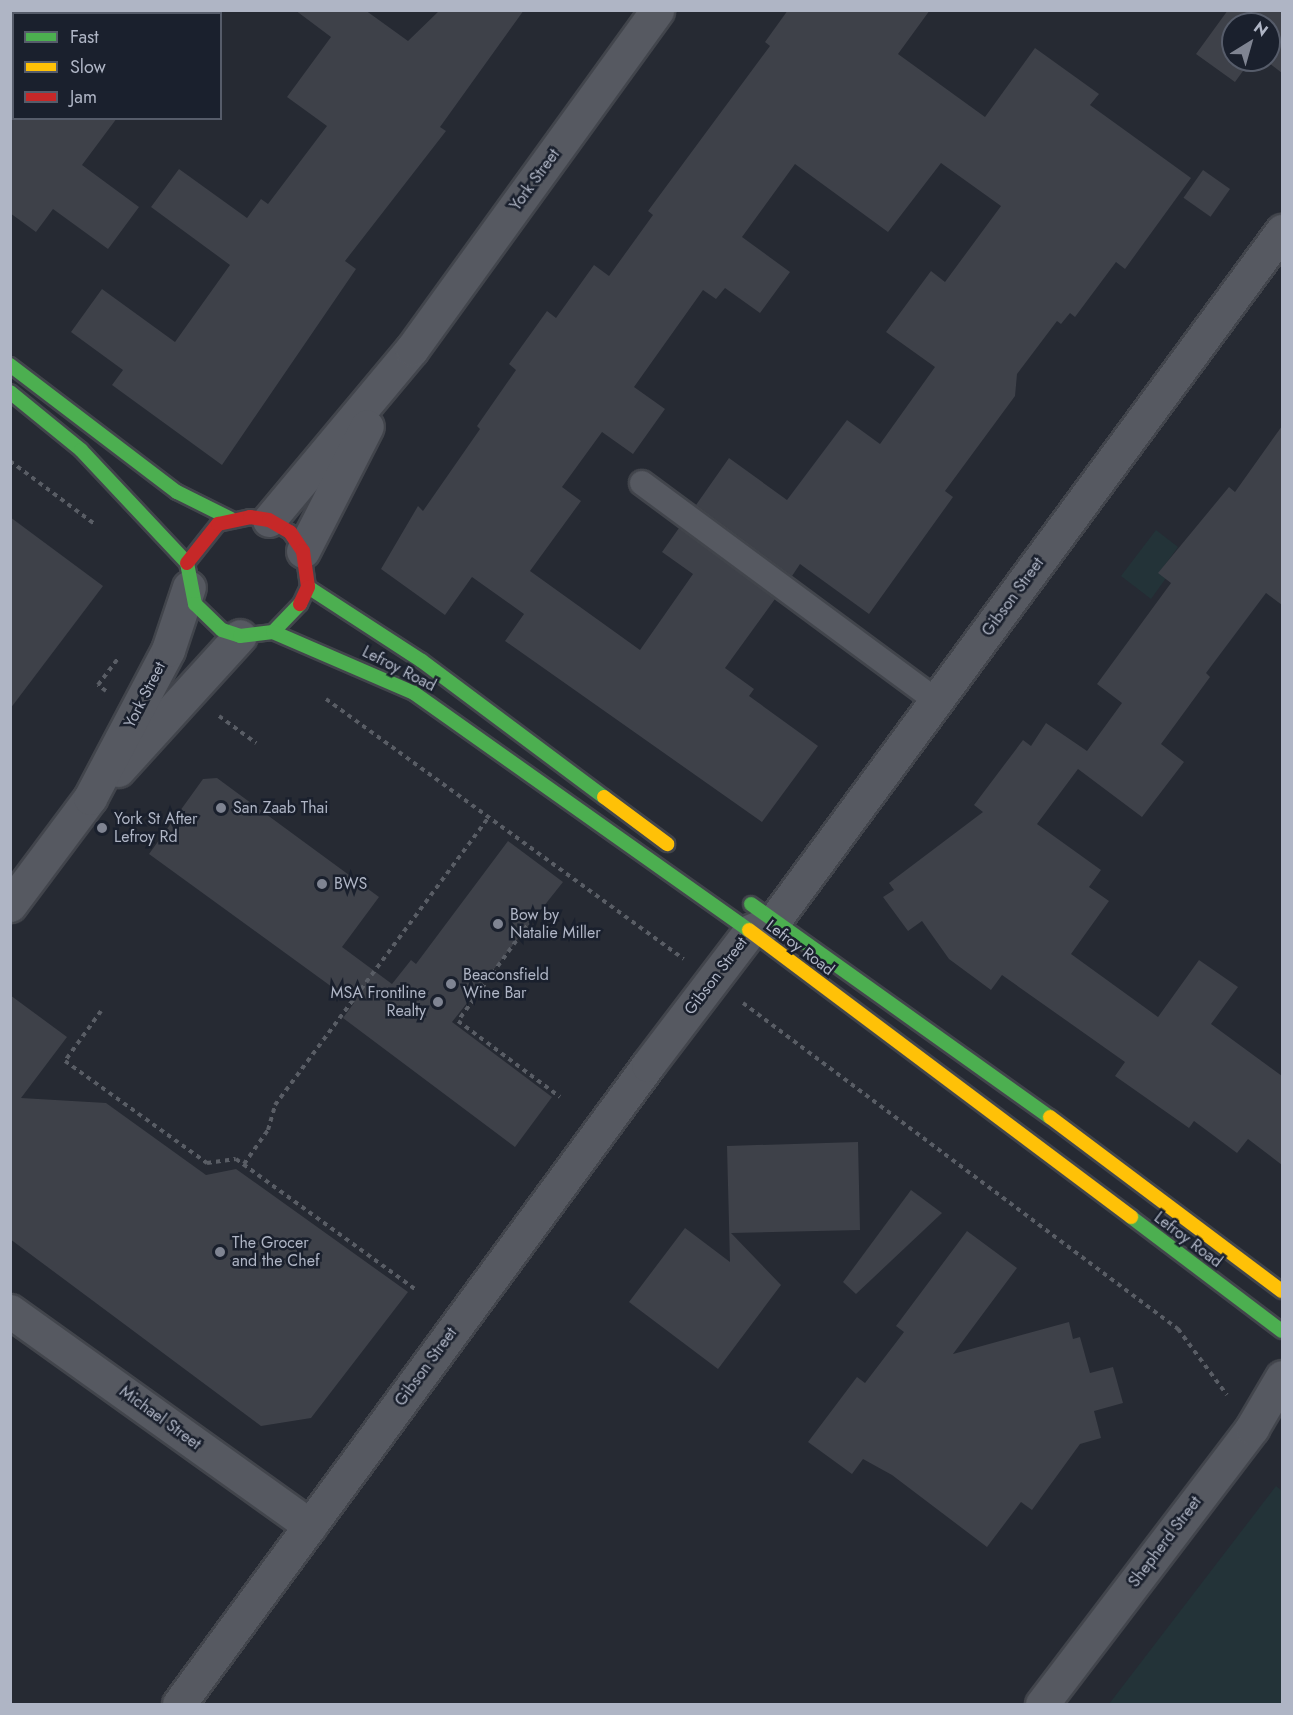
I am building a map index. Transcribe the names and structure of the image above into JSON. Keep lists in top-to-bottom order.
{
  "streets": {
    "street": [
      "York Street",
      "Gibson Street",
      "Lefroy Road",
      "Michael Street",
      "Shepherd Street"
    ]
  },
  "crossings": [
    ["York Street", "Lefroy Road"],
    ["Gibson Street", "Lefroy Road"],
    ["Gibson Street", "Michael Street"]
  ],
  "places": [
    "San Zaab Thai",
    "York St After Lefroy Rd",
    "BWS",
    "Bow by Natalie Miller",
    "Beaconsfield Wine Bar",
    "MSA Frontline Realty",
    "The Grocer and the Chef"
  ],
  "legend": ["Fast", "Slow", "Jam"],
  "north": "top right"
}
